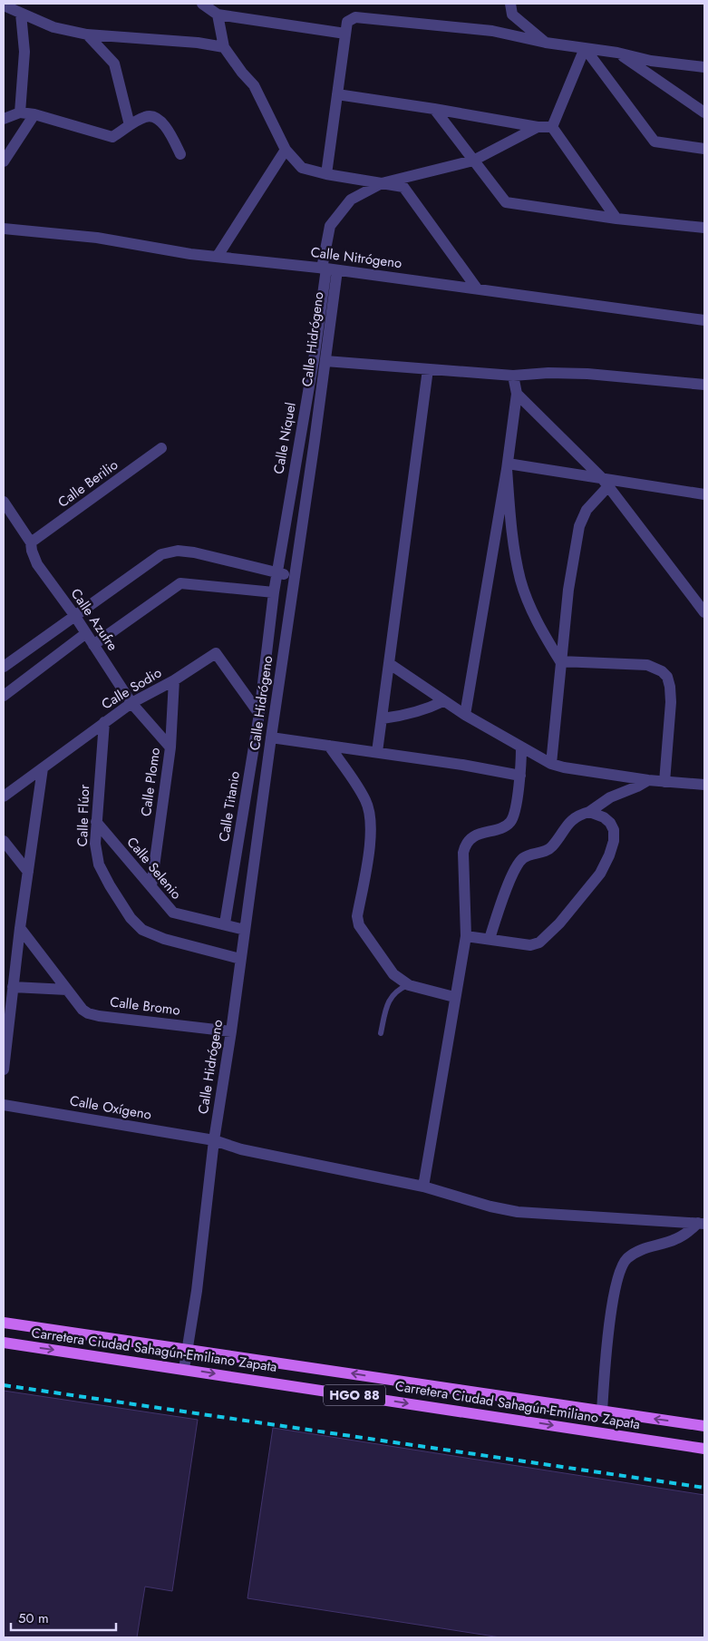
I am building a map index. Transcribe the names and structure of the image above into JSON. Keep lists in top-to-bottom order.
{
  "streets": {
    "main road": ["Carretera Ciudad Sahagún-Emiliano Zapata", "HGO 88"],
    "street": [
      "Calle Nitrógeno",
      "Calle Hidrógeno",
      "Calle Níquel",
      "Calle Berilio",
      "Calle Azufre",
      "Calle Sodio",
      "Calle Plomo",
      "Calle Titanio",
      "Calle Flúor",
      "Calle Selenio",
      "Calle Bromo",
      "Calle Oxígeno"
    ]
  },
  "crossings": [
    ["Calle Nitrógeno", "Calle Hidrógeno"],
    ["Calle Nitrógeno", "Calle Níquel"],
    ["Calle Hidrógeno", "Calle Níquel"],
    ["Calle Hidrógeno", "Calle Flúor"],
    ["Calle Hidrógeno", "Calle Selenio"],
    ["Calle Hidrógeno", "Calle Bromo"],
    ["Calle Hidrógeno", "Calle Oxígeno"],
    ["Calle Hidrógeno", "Carretera Ciudad Sahagún-Emiliano Zapata"],
    ["Calle Níquel", "Calle Titanio"],
    ["Calle Berilio", "Calle Azufre"],
    ["Calle Azufre", "Calle Sodio"],
    ["Calle Azufre", "Calle Plomo"],
    ["Calle Sodio", "Calle Plomo"],
    ["Calle Sodio", "Calle Titanio"],
    ["Calle Sodio", "Calle Flúor"],
    ["Calle Plomo", "Calle Selenio"],
    ["Calle Titanio", "Calle Selenio"],
    ["Calle Flúor", "Calle Selenio"]
  ],
  "scale_bar": "50 m"
}
